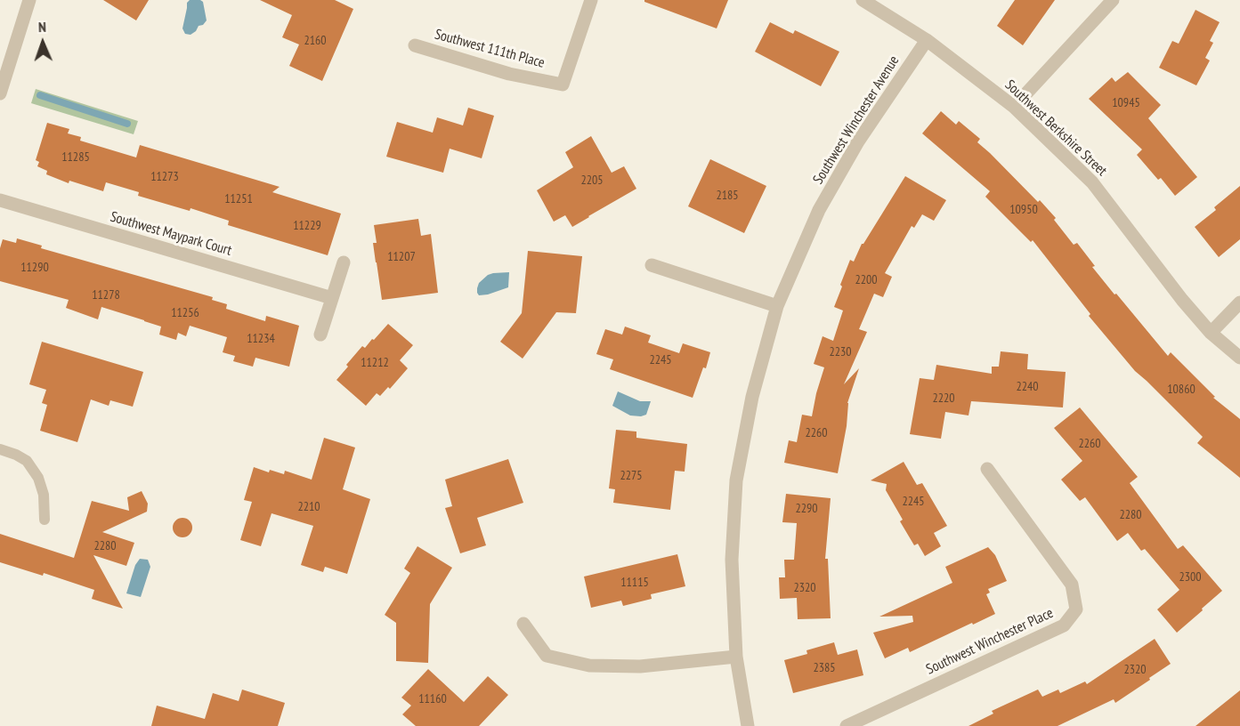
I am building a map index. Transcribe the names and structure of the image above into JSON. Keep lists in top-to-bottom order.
{
  "streets": {
    "street": [
      "Southwest 111th Place",
      "Southwest Winchester Avenue",
      "Southwest Berkshire Street",
      "Southwest Maypark Court",
      "Southwest Winchester Place"
    ]
  },
  "crossings": [
    ["Southwest Winchester Avenue", "Southwest Berkshire Street"]
  ],
  "house_numbers": [
    "2160",
    "10945",
    "11285",
    "11273",
    "2205",
    "2185",
    "11251",
    "10950",
    "11229",
    "11207",
    "11290",
    "2200",
    "11278",
    "11256",
    "11234",
    "2230",
    "2245",
    "11212",
    "2240",
    "10860",
    "2220",
    "2260",
    "2260",
    "2275",
    "2245",
    "2210",
    "2290",
    "2280",
    "2280",
    "2300",
    "11115",
    "2320",
    "2385",
    "2320",
    "11160"
  ],
  "north": "top"
}
